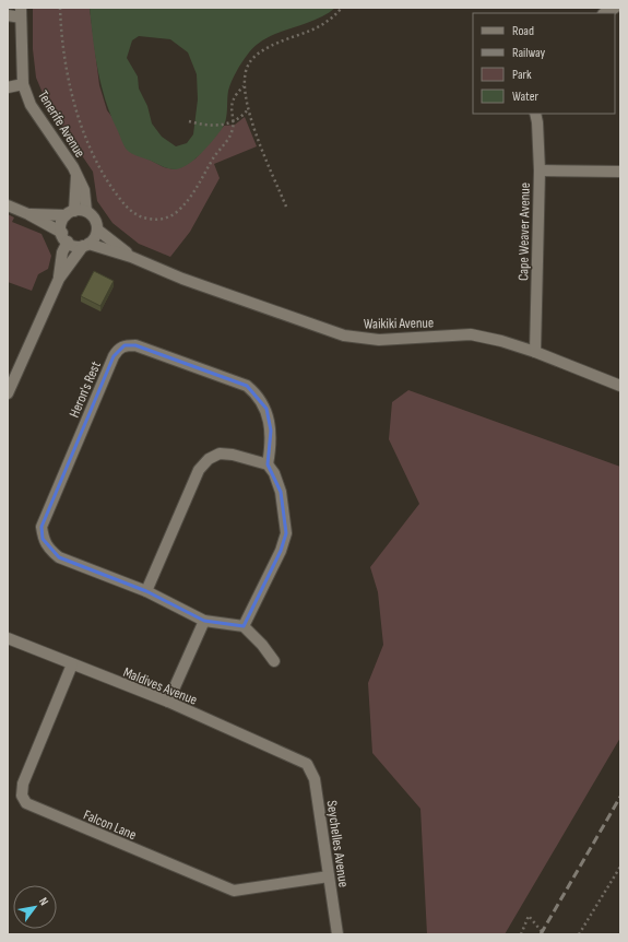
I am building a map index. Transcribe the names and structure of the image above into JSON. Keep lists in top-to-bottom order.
{
  "streets": {
    "street": [
      "Tenerife Avenue",
      "Cape Weaver Avenue",
      "Waikiki Avenue",
      "Heron's Rest",
      "Maldives Avenue",
      "Falcon Lane",
      "Seychelles Avenue"
    ]
  },
  "crossings": [
    ["Tenerife Avenue", "Waikiki Avenue"],
    ["Cape Weaver Avenue", "Waikiki Avenue"],
    ["Maldives Avenue", "Falcon Lane"],
    ["Maldives Avenue", "Seychelles Avenue"],
    ["Falcon Lane", "Seychelles Avenue"]
  ],
  "legend": [
    "Road",
    "Railway",
    "Park",
    "Water"
  ],
  "north": "top right"
}
